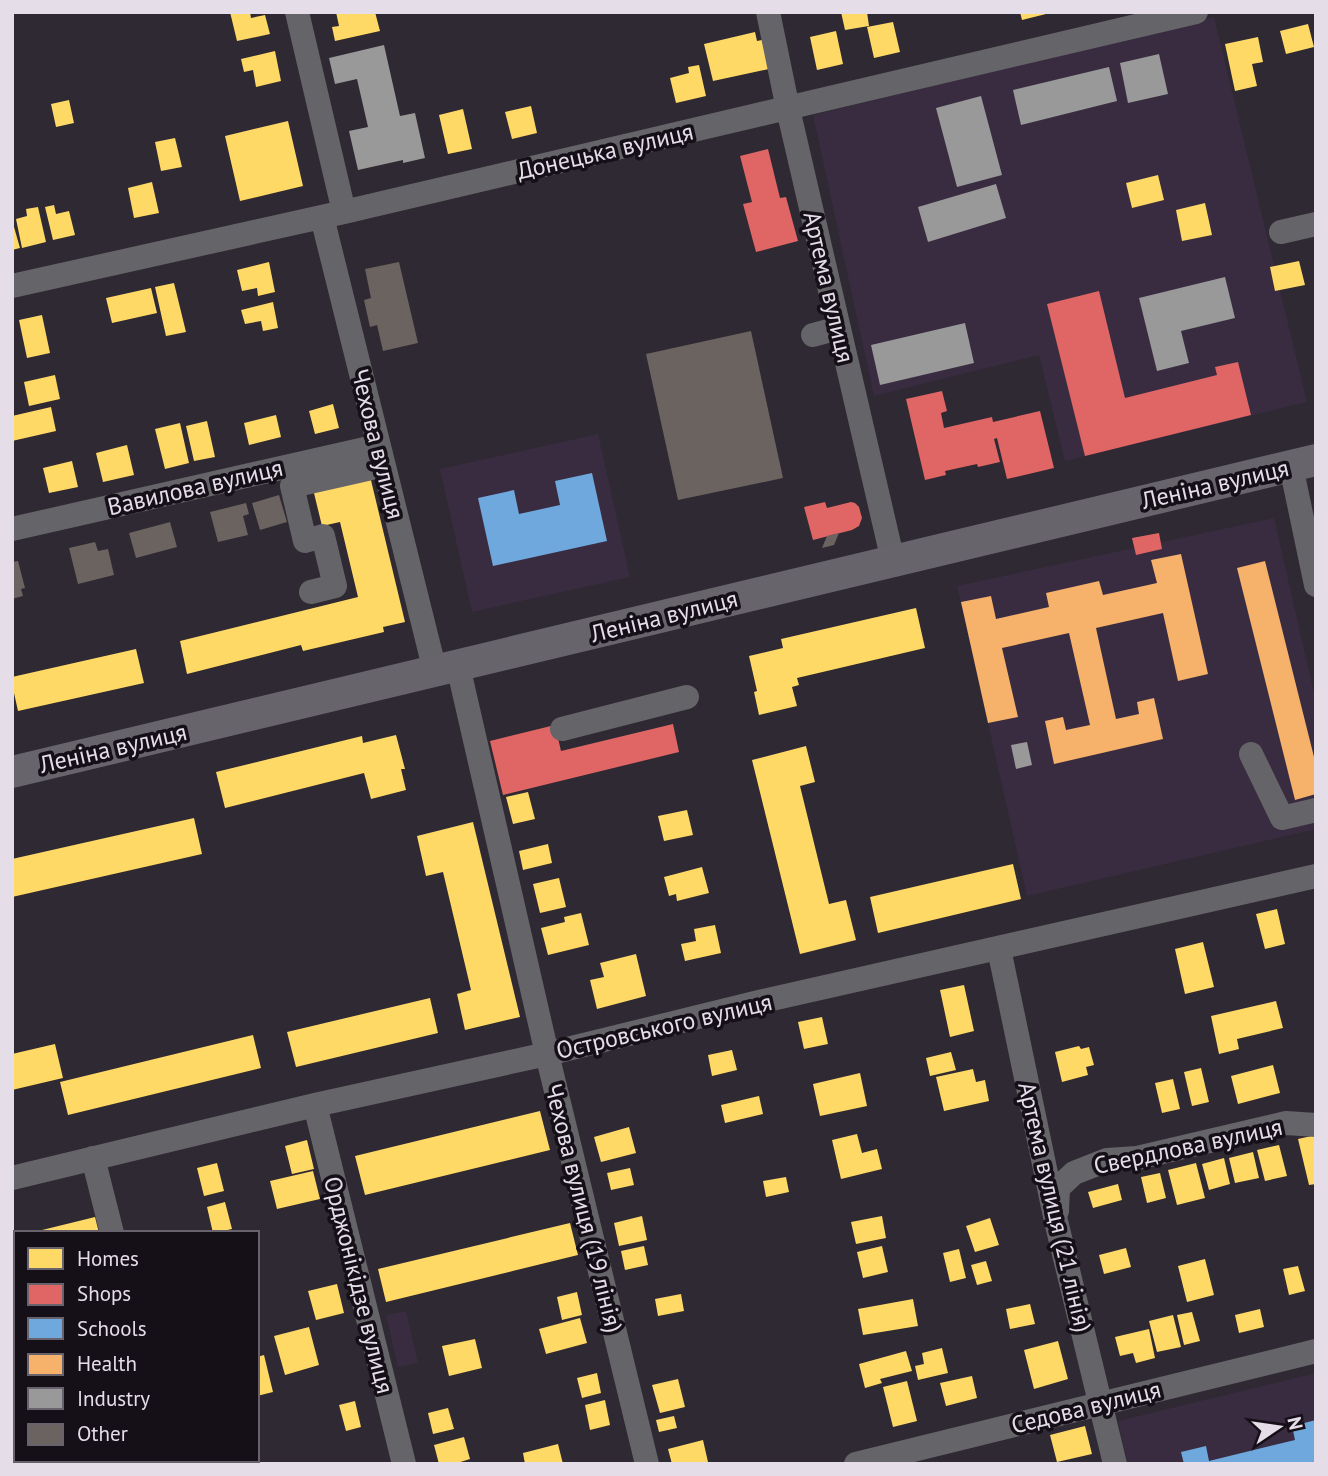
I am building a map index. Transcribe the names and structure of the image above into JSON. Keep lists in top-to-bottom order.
{
  "streets": {
    "main road": ["Леніна вулиця"],
    "street": [
      "Донецька вулиця",
      "Артема вулиця",
      "Чехова вулиця",
      "Вавилова вулиця",
      "Островського вулиця",
      "Свердлова вулиця",
      "Артема вулиця (21 лiнiя)",
      "Чехова вулиця (19 лiнiя)",
      "Орджонікідзе вулиця",
      "Седова вулиця"
    ]
  },
  "crossings": [
    ["Донецька вулиця", "Артема вулиця"],
    ["Донецька вулиця", "Чехова вулиця"],
    ["Артема вулиця", "Леніна вулиця"],
    ["Чехова вулиця", "Леніна вулиця"],
    ["Чехова вулиця", "Вавилова вулиця"],
    ["Чехова вулиця", "Чехова вулиця (19 лiнiя)"],
    ["Леніна вулиця", "Чехова вулиця (19 лiнiя)"],
    ["Островського вулиця", "Артема вулиця (21 лiнiя)"],
    ["Островського вулиця", "Чехова вулиця (19 лiнiя)"],
    ["Островського вулиця", "Орджонікідзе вулиця"],
    ["Свердлова вулиця", "Артема вулиця (21 лiнiя)"],
    ["Артема вулиця (21 лiнiя)", "Седова вулиця"]
  ],
  "legend": [
    "Homes",
    "Shops",
    "Schools",
    "Health",
    "Industry",
    "Other"
  ],
  "north": "right"
}
